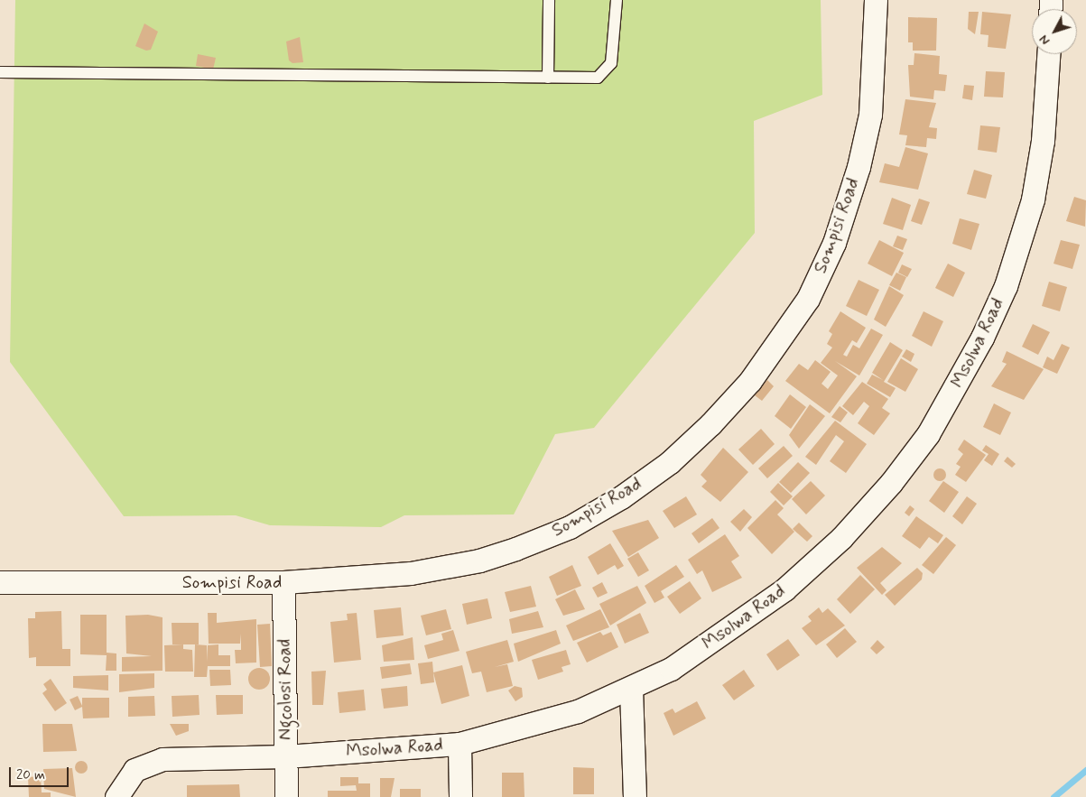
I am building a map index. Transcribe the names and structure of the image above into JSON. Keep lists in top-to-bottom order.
{
  "streets": {
    "street": ["Sompisi Road", "Msolwa Road", "Ngcolosi Road"]
  },
  "crossings": [
    ["Sompisi Road", "Ngcolosi Road"],
    ["Msolwa Road", "Ngcolosi Road"]
  ],
  "scale_bar": "20 m",
  "north": "bottom left"
}
